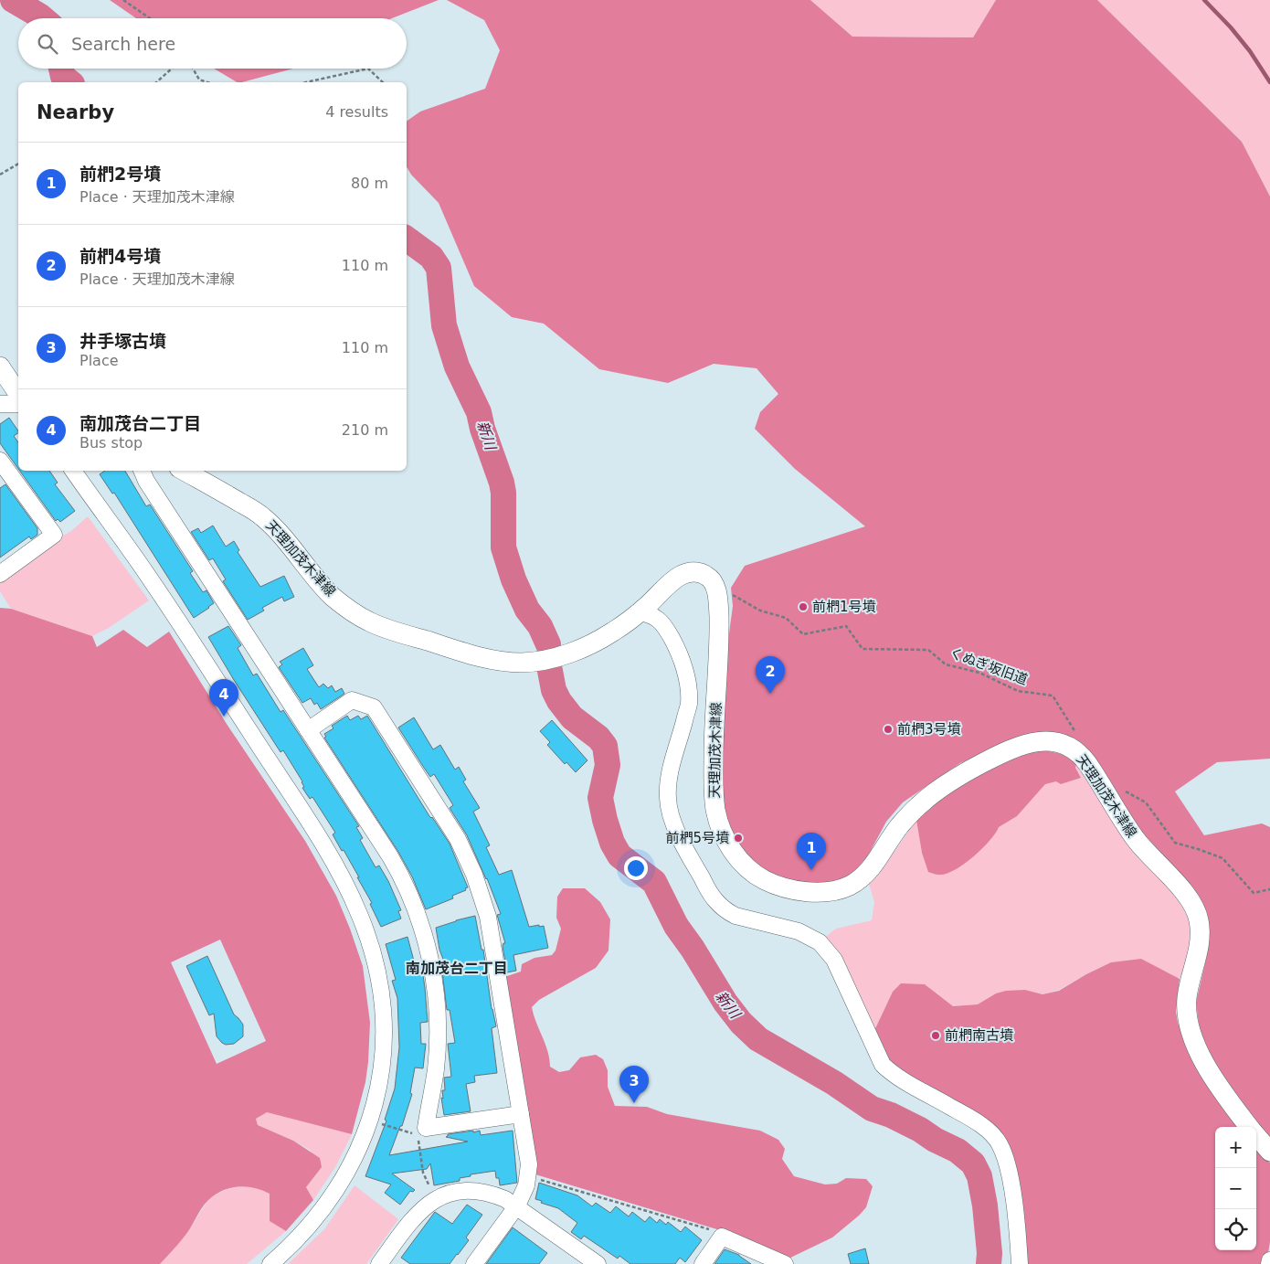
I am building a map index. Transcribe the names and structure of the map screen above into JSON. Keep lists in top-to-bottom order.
{
  "streets": {
    "main road": ["天理加茂木津線"],
    "path": ["くぬぎ坂旧道"]
  },
  "crossings": [
    ["天理加茂木津線", "くぬぎ坂旧道"]
  ],
  "districts": ["南加茂台二丁目"],
  "water": ["新川"],
  "places": [
    "前椚1号墳",
    "前椚3号墳",
    "前椚5号墳",
    "前椚南古墳"
  ],
  "page": {
    "search": "Search here",
    "heading": ["Nearby", "4 results"],
    "list": [
      {
        "mark": "1",
        "name": "前椚2号墳",
        "note": "Place · 天理加茂木津線",
        "value": "80 m"
      },
      {
        "mark": "2",
        "name": "前椚4号墳",
        "note": "Place · 天理加茂木津線",
        "value": "110 m"
      },
      {
        "mark": "3",
        "name": "井手塚古墳",
        "note": "Place",
        "value": "110 m"
      },
      {
        "mark": "4",
        "name": "南加茂台二丁目",
        "note": "Bus stop",
        "value": "210 m"
      }
    ],
    "pins": [
      "2",
      "4",
      "1",
      "3"
    ],
    "map_buttons": ["+", "−"]
  }
}
